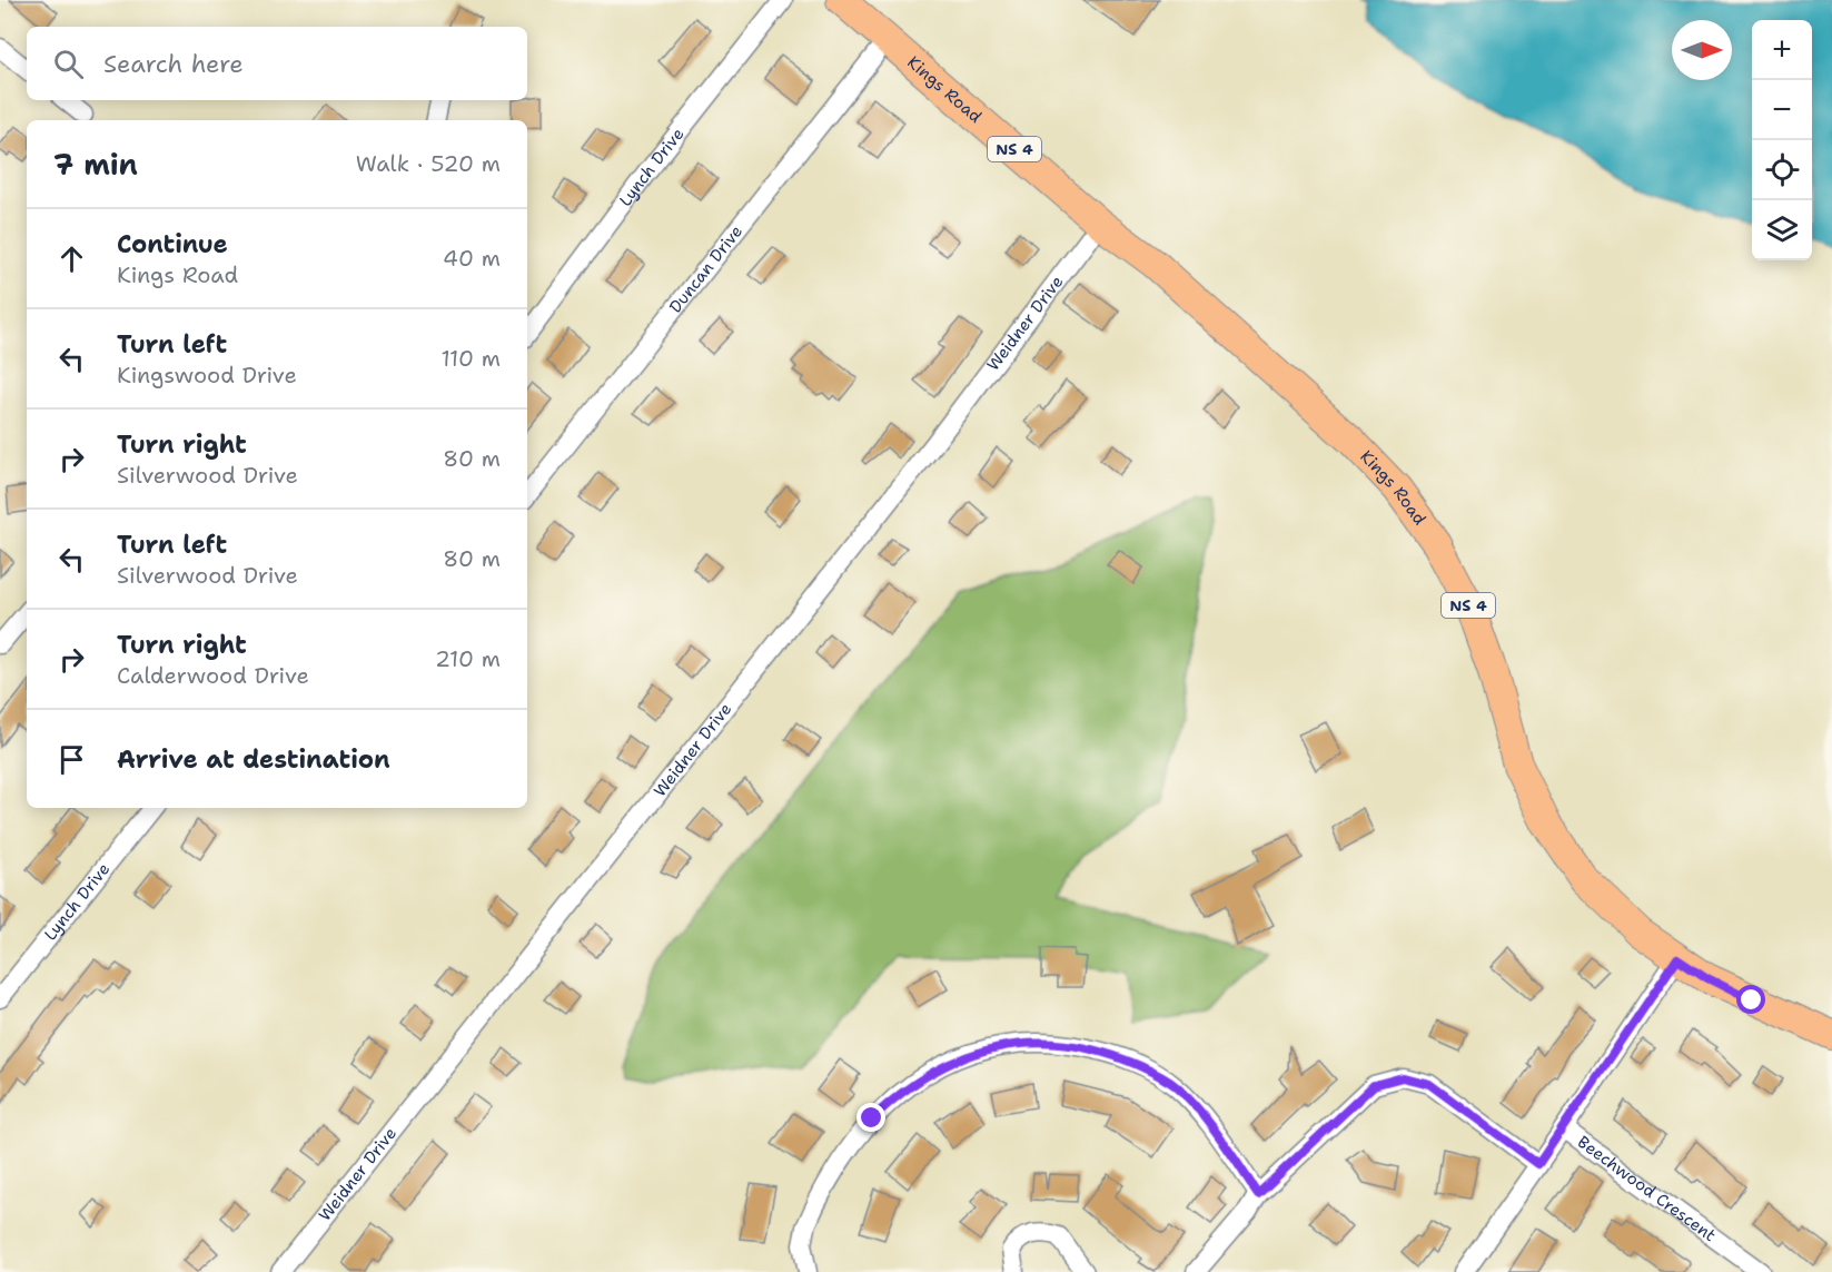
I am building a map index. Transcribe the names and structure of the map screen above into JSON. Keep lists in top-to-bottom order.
{
  "streets": {
    "main road": ["Kings Road", "NS 4"],
    "street": [
      "Lynch Drive",
      "Duncan Drive",
      "Weidner Drive",
      "Beechwood Crescent"
    ]
  },
  "crossings": [
    ["Kings Road", "Duncan Drive"],
    ["Kings Road", "Weidner Drive"]
  ],
  "north": "right",
  "page": {
    "map_buttons": ["+", "−"],
    "search": "Search here",
    "heading": ["7 min", "Walk · 520 m"],
    "list": [
      ["Continue", "Kings Road", "40 m"],
      ["Turn left", "Kingswood Drive", "110 m"],
      ["Turn right", "Silverwood Drive", "80 m"],
      ["Turn left", "Silverwood Drive", "80 m"],
      ["Turn right", "Calderwood Drive", "210 m"],
      "Arrive at destination"
    ]
  }
}
